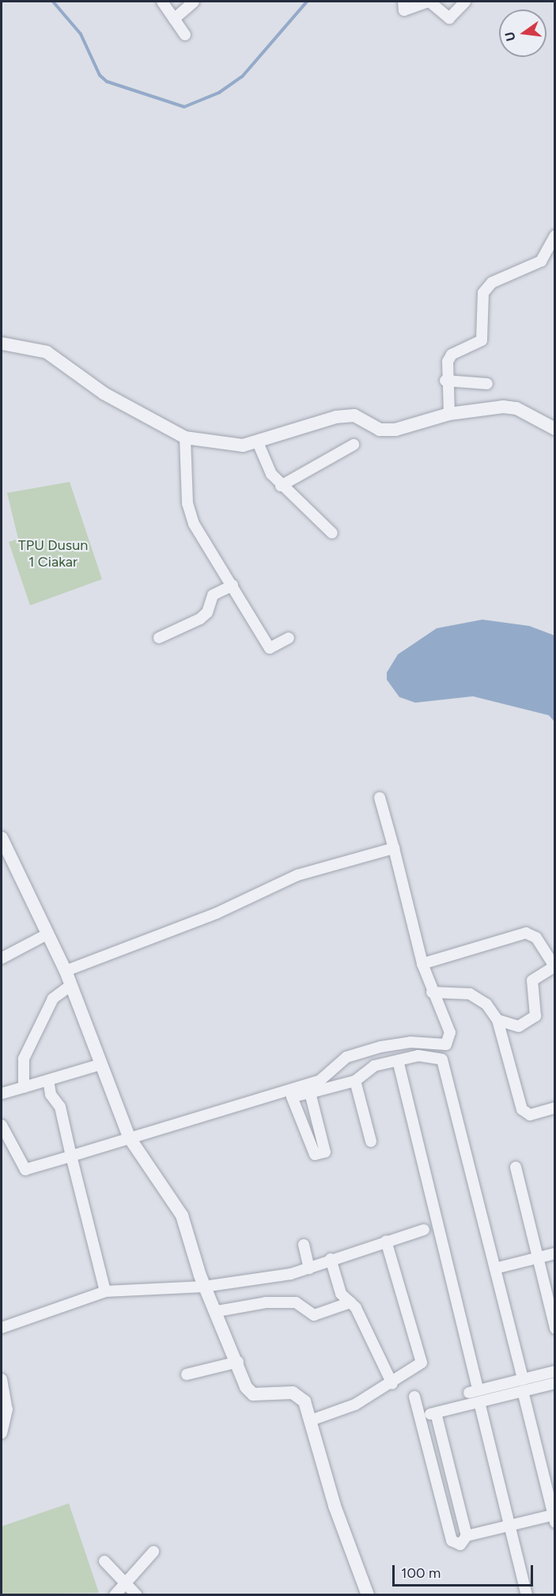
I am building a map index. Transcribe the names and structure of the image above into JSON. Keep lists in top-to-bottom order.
{
  "parks": ["TPU Dusun 1 Ciakar"],
  "scale_bar": "100 m",
  "north": "left"
}
